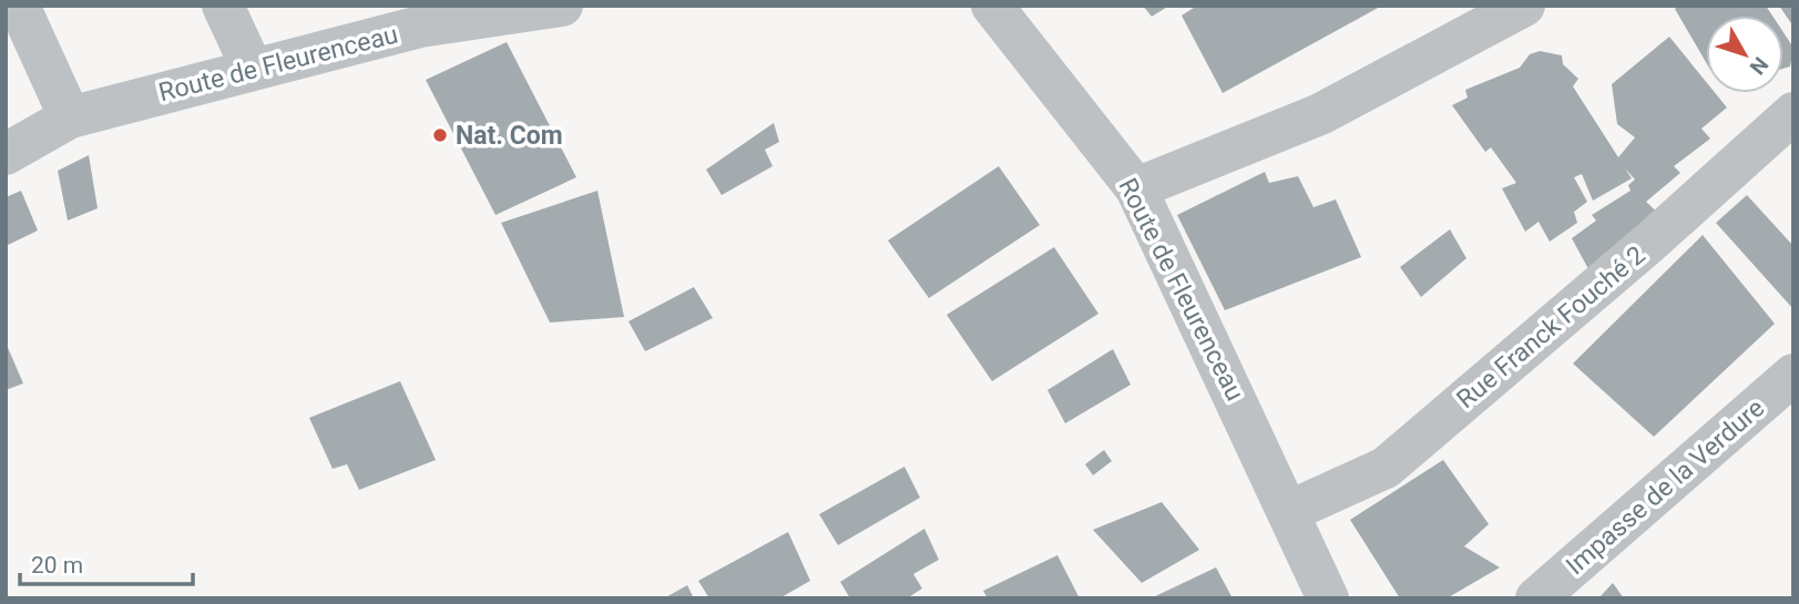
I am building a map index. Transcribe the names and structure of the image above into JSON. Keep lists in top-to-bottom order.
{
  "streets": {
    "street": ["Route de Fleurenceau", "Rue Franck Fouché 2", "Impasse de la Verdure"]
  },
  "crossings": [
    ["Route de Fleurenceau", "Rue Franck Fouché 2"]
  ],
  "places": ["Nat. Com"],
  "scale_bar": "20 m",
  "north": "bottom right"
}
